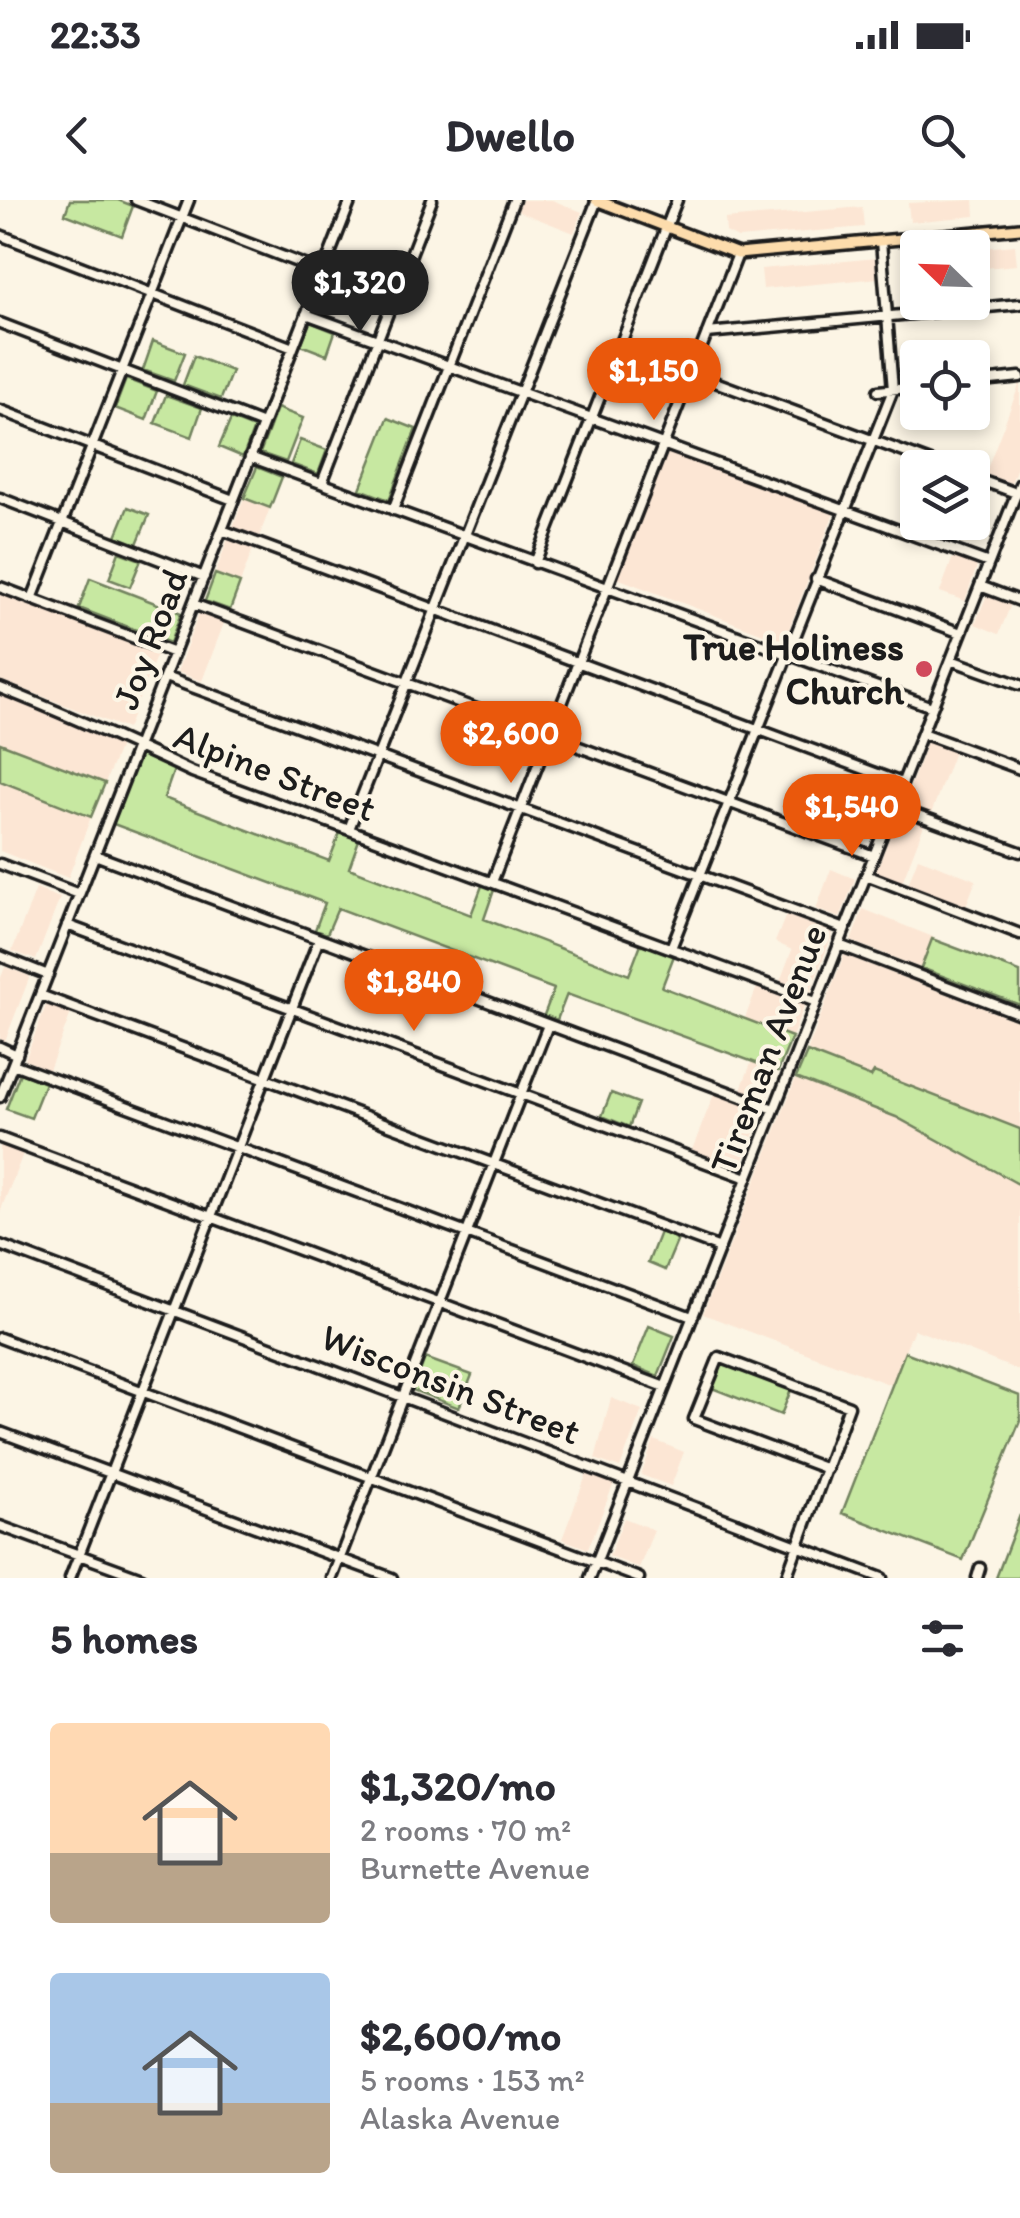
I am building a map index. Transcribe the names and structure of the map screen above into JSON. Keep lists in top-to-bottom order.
{
  "streets": {
    "street": [
      "Joy Road",
      "Alpine Street",
      "Tireman Avenue",
      "Wisconsin Street"
    ]
  },
  "crossings": [
    ["Joy Road", "Alpine Street"],
    ["Alpine Street", "Tireman Avenue"],
    ["Tireman Avenue", "Wisconsin Street"]
  ],
  "places": ["True Holiness Church"],
  "north": "top left",
  "page": {
    "status": "22:33",
    "header": "Dwello",
    "price": [
      "$1,320",
      "$1,150",
      "$2,600",
      "$1,540",
      "$1,840"
    ],
    "heading": "5 homes",
    "list": [
      {
        "name": "$1,320/mo",
        "note": "2 rooms · 70 m² · Burnette Avenue"
      },
      {
        "name": "$2,600/mo",
        "note": "5 rooms · 153 m² · Alaska Avenue"
      }
    ]
  }
}
